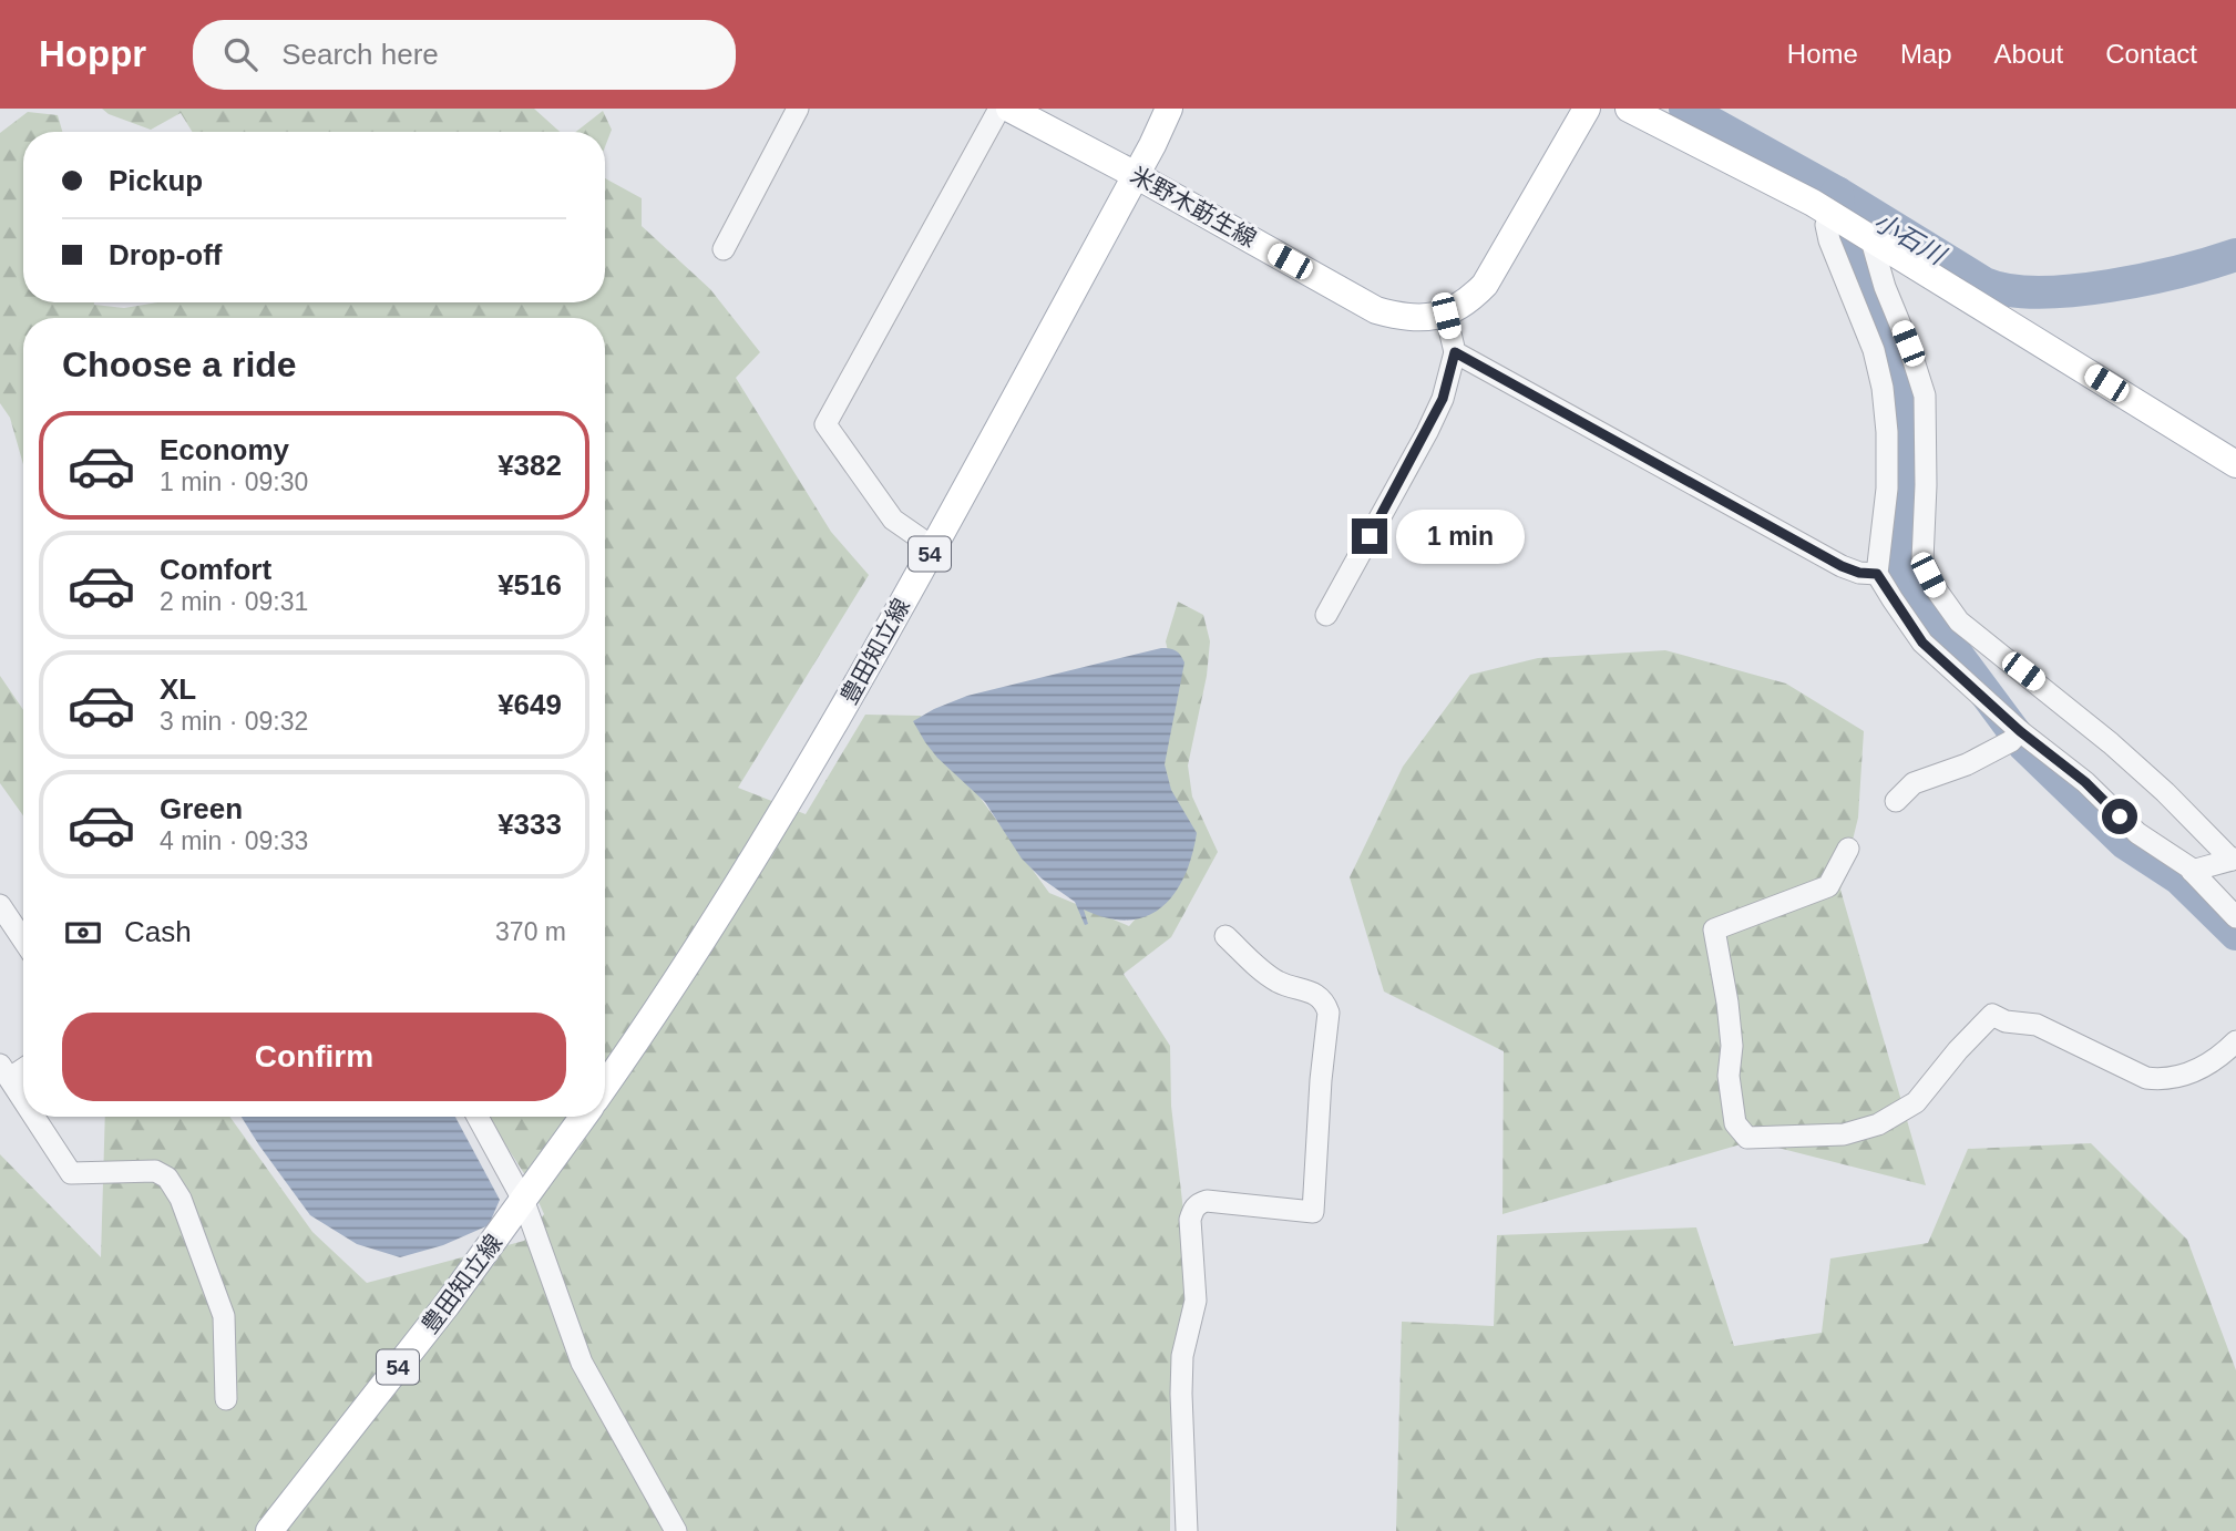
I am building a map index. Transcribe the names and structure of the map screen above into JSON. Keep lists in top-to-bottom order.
{
  "streets": {
    "main road": ["米野木莇生線", "54", "豊田知立線"]
  },
  "crossings": [
    ["米野木莇生線", "豊田知立線"]
  ],
  "water": ["小石川"],
  "page": {
    "header": "Hoppr",
    "search": "Search here",
    "nav": [
      "Home",
      "Map",
      "About",
      "Contact"
    ],
    "banner": ["Pickup", "Drop-off"],
    "heading": "Choose a ride",
    "list": [
      {
        "name": "Economy",
        "note": "1 min · 09:30",
        "value": "¥382"
      },
      {
        "name": "Comfort",
        "note": "2 min · 09:31",
        "value": "¥516"
      },
      {
        "name": "XL",
        "note": "3 min · 09:32",
        "value": "¥649"
      },
      {
        "name": "Green",
        "note": "4 min · 09:33",
        "value": "¥333"
      }
    ],
    "bubble": "1 min",
    "pay": ["Cash", "370 m"],
    "buttons": "Confirm"
  }
}
